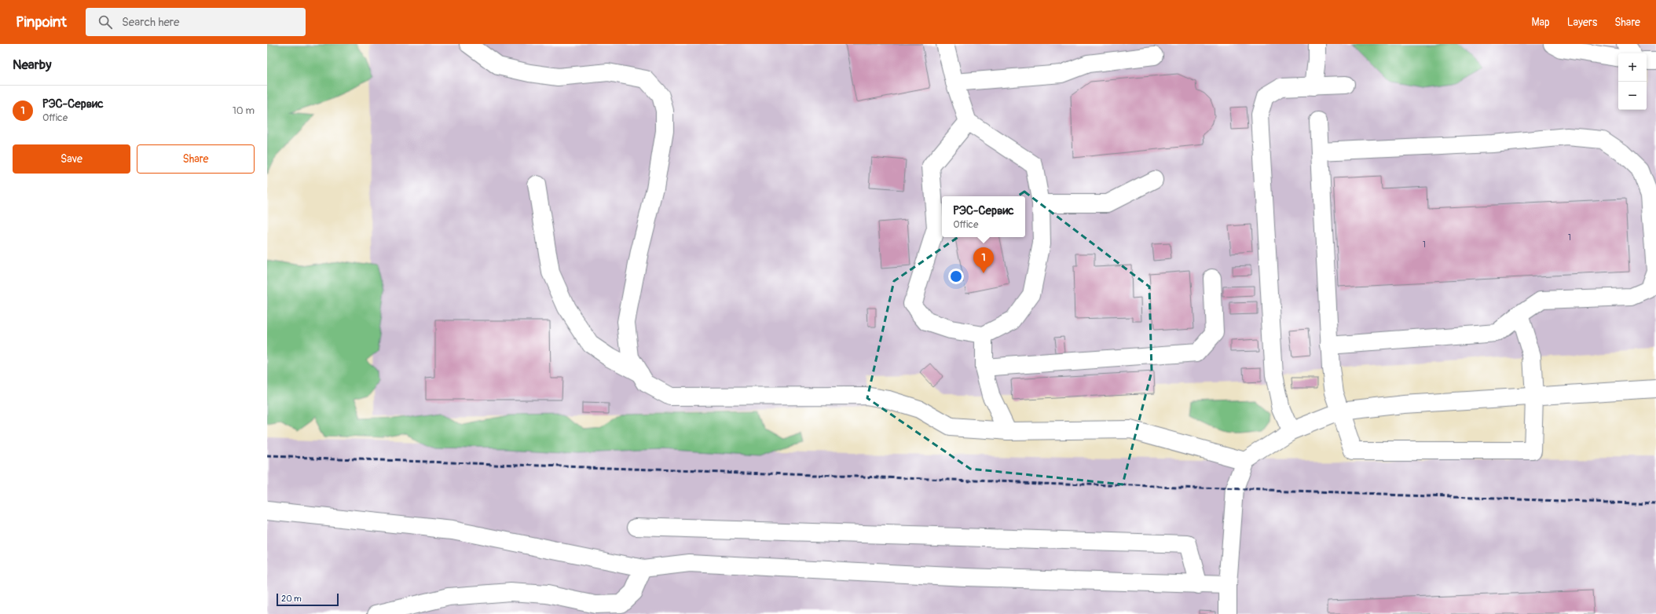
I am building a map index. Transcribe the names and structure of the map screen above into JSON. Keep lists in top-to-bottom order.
{
  "house_numbers": ["1", "1"],
  "scale_bar": "20 m",
  "page": {
    "header": "Pinpoint",
    "search": "Search here",
    "nav": ["Map", "Layers", "Share"],
    "heading": "Nearby",
    "map_buttons": ["+", "−"],
    "list": [
      {
        "mark": "1",
        "name": "РЭС-Сервис",
        "note": "Office",
        "value": "10 m"
      }
    ],
    "buttons": ["Save", "Share"],
    "popup": ["РЭС-Сервис", "Office"],
    "pins": "1",
    "scale": "20 m"
  }
}
